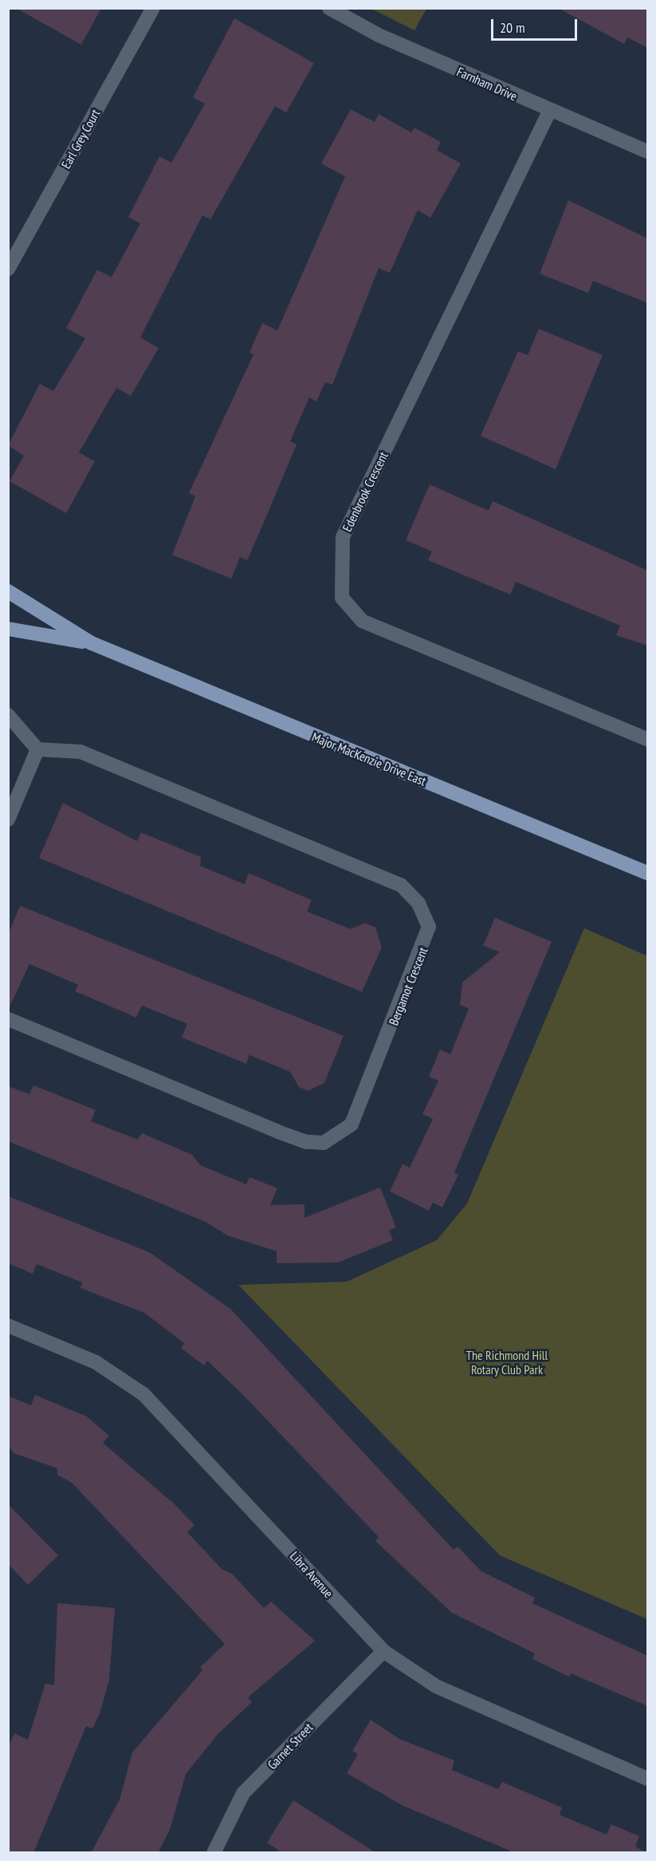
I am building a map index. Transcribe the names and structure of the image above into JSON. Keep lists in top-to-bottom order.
{
  "streets": {
    "main road": ["Major MacKenzie Drive East"],
    "street": [
      "Farnham Drive",
      "Earl Grey Court",
      "Edenbrook Crescent",
      "Bergamot Crescent",
      "Libra Avenue",
      "Garnet Street"
    ]
  },
  "crossings": [
    ["Farnham Drive", "Edenbrook Crescent"],
    ["Libra Avenue", "Garnet Street"]
  ],
  "parks": ["The Richmond Hill Rotary Club Park"],
  "scale_bar": "20 m"
}
